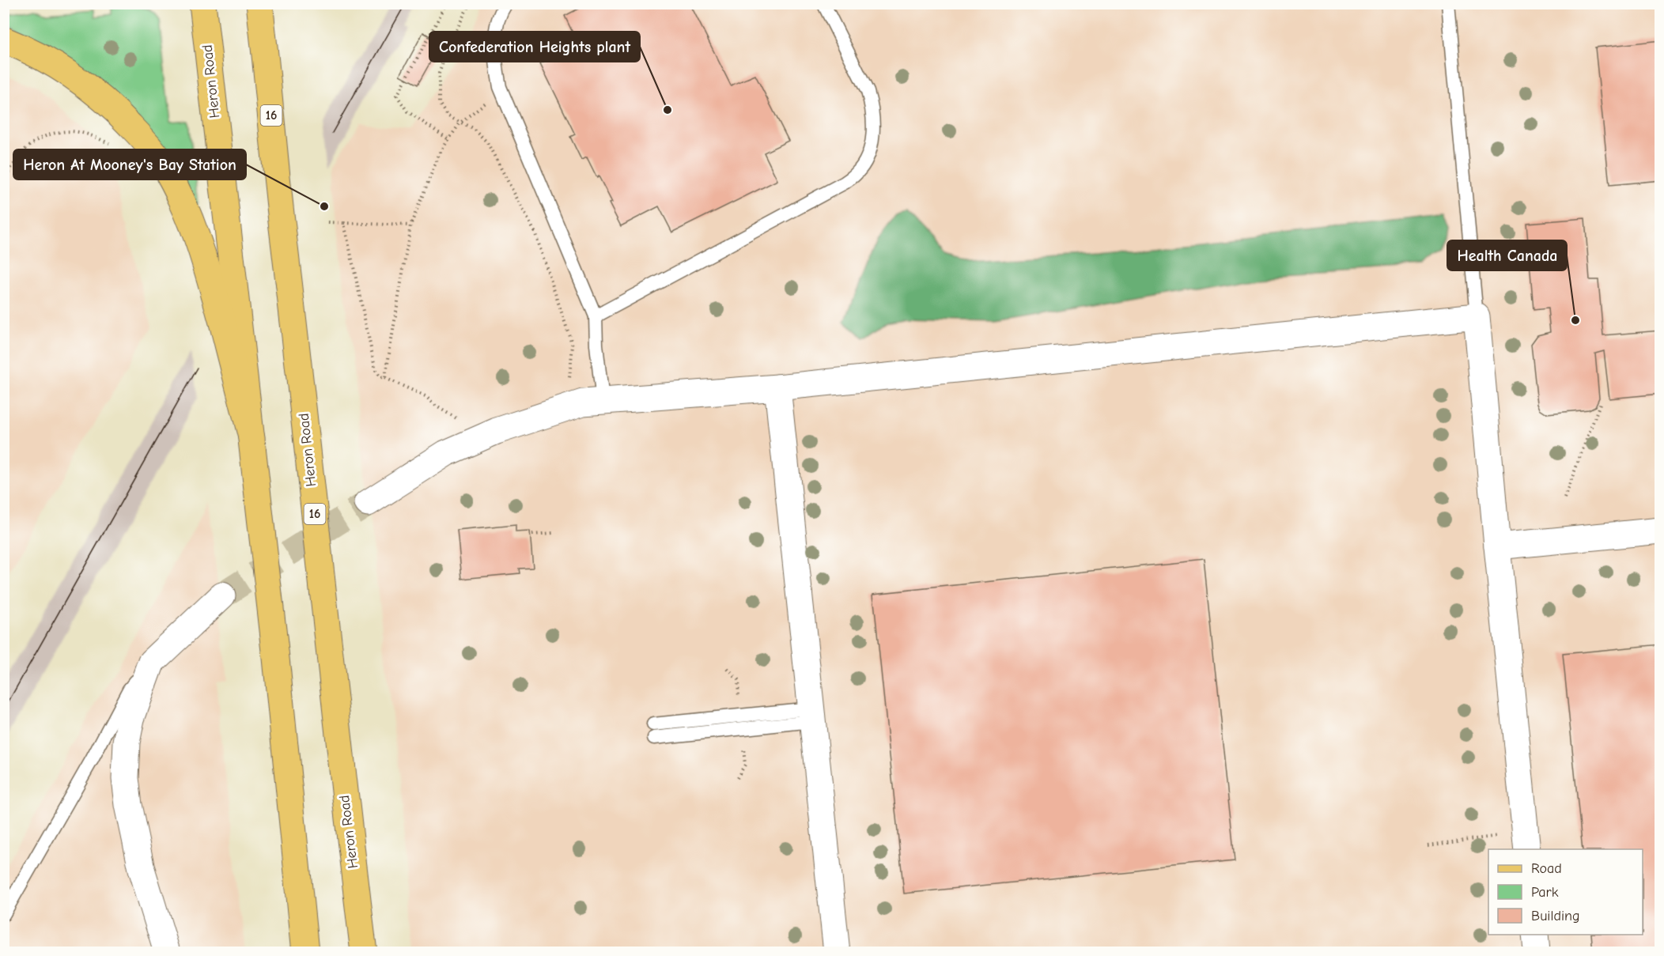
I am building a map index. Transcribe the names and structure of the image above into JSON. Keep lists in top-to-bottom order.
{
  "streets": {
    "main road": ["Heron Road", "16"]
  },
  "places": ["Confederation Heights plant", "Heron At Mooney's Bay Station", "Health Canada"],
  "legend": ["Road", "Park", "Building"]
}
